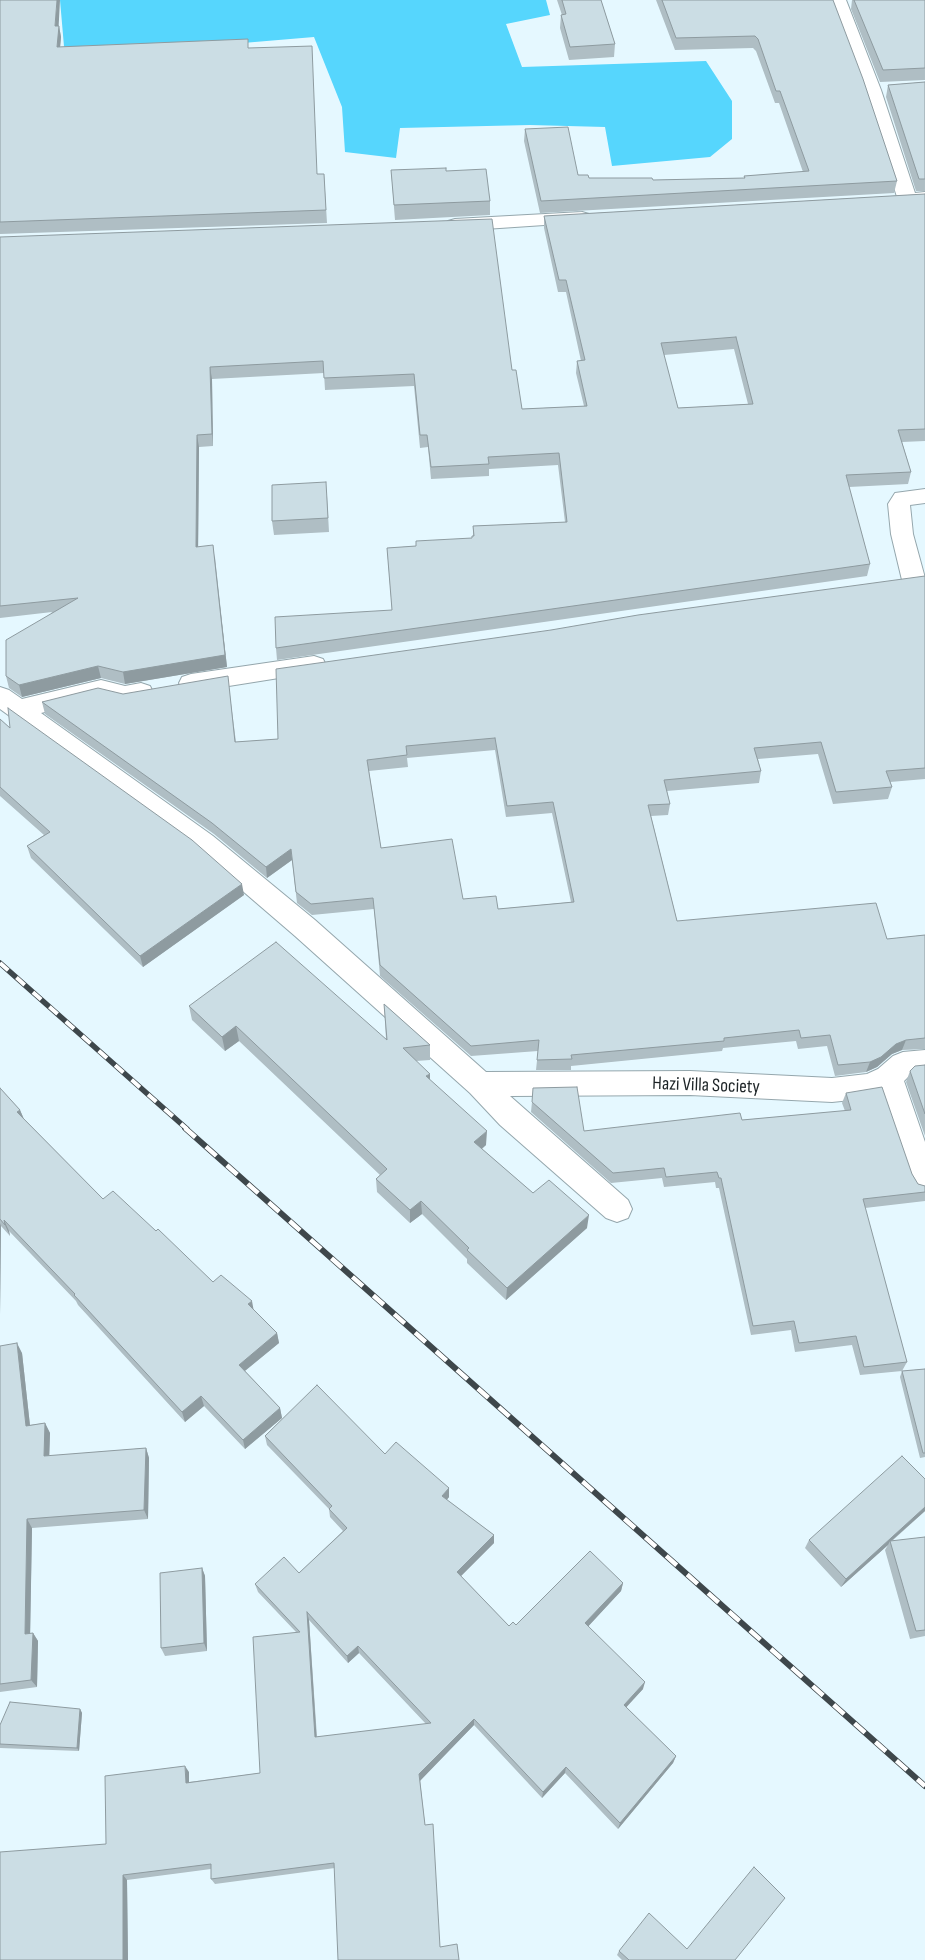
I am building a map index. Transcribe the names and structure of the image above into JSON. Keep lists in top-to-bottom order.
{
  "streets": {
    "street": ["Hazi Villa Society"]
  }
}
